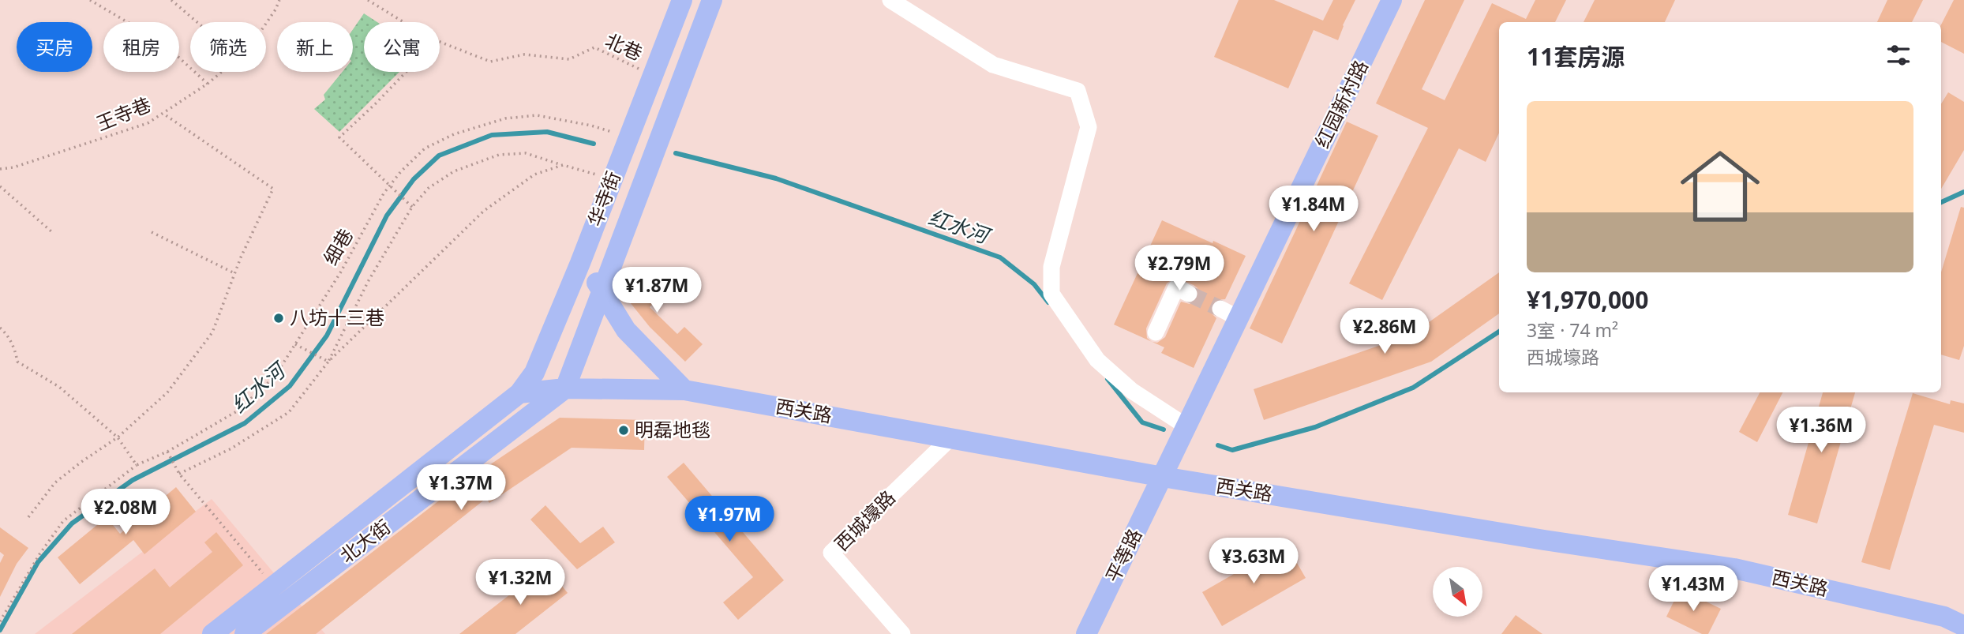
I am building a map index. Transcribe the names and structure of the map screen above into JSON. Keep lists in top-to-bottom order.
{
  "streets": {
    "main road": [
      "红园新村路",
      "华寺街",
      "西关路",
      "北大街",
      "平等路"
    ],
    "street": ["西城壕路"],
    "path": ["北巷", "王寺巷", "细巷"]
  },
  "crossings": [
    ["北巷", "华寺街"],
    ["红园新村路", "西关路"],
    ["红园新村路", "平等路"],
    ["华寺街", "细巷"],
    ["华寺街", "西关路"],
    ["华寺街", "北大街"],
    ["西关路", "西城壕路"],
    ["西关路", "北大街"],
    ["西关路", "平等路"]
  ],
  "water": ["红水河"],
  "places": ["八坊十三巷", "明磊地毯"],
  "north": "bottom right",
  "page": {
    "chip": [
      "买房",
      "租房",
      "筛选",
      "新上",
      "公寓"
    ],
    "heading": "11套房源",
    "list": [
      {
        "name": "¥1,970,000",
        "note": "3室 · 74 m² · 西城壕路"
      }
    ],
    "price": [
      "¥1.84M",
      "¥2.79M",
      "¥1.87M",
      "¥2.86M",
      "¥1.36M",
      "¥1.37M",
      "¥2.08M",
      "¥1.97M",
      "¥3.63M",
      "¥1.32M",
      "¥1.43M"
    ]
  }
}
